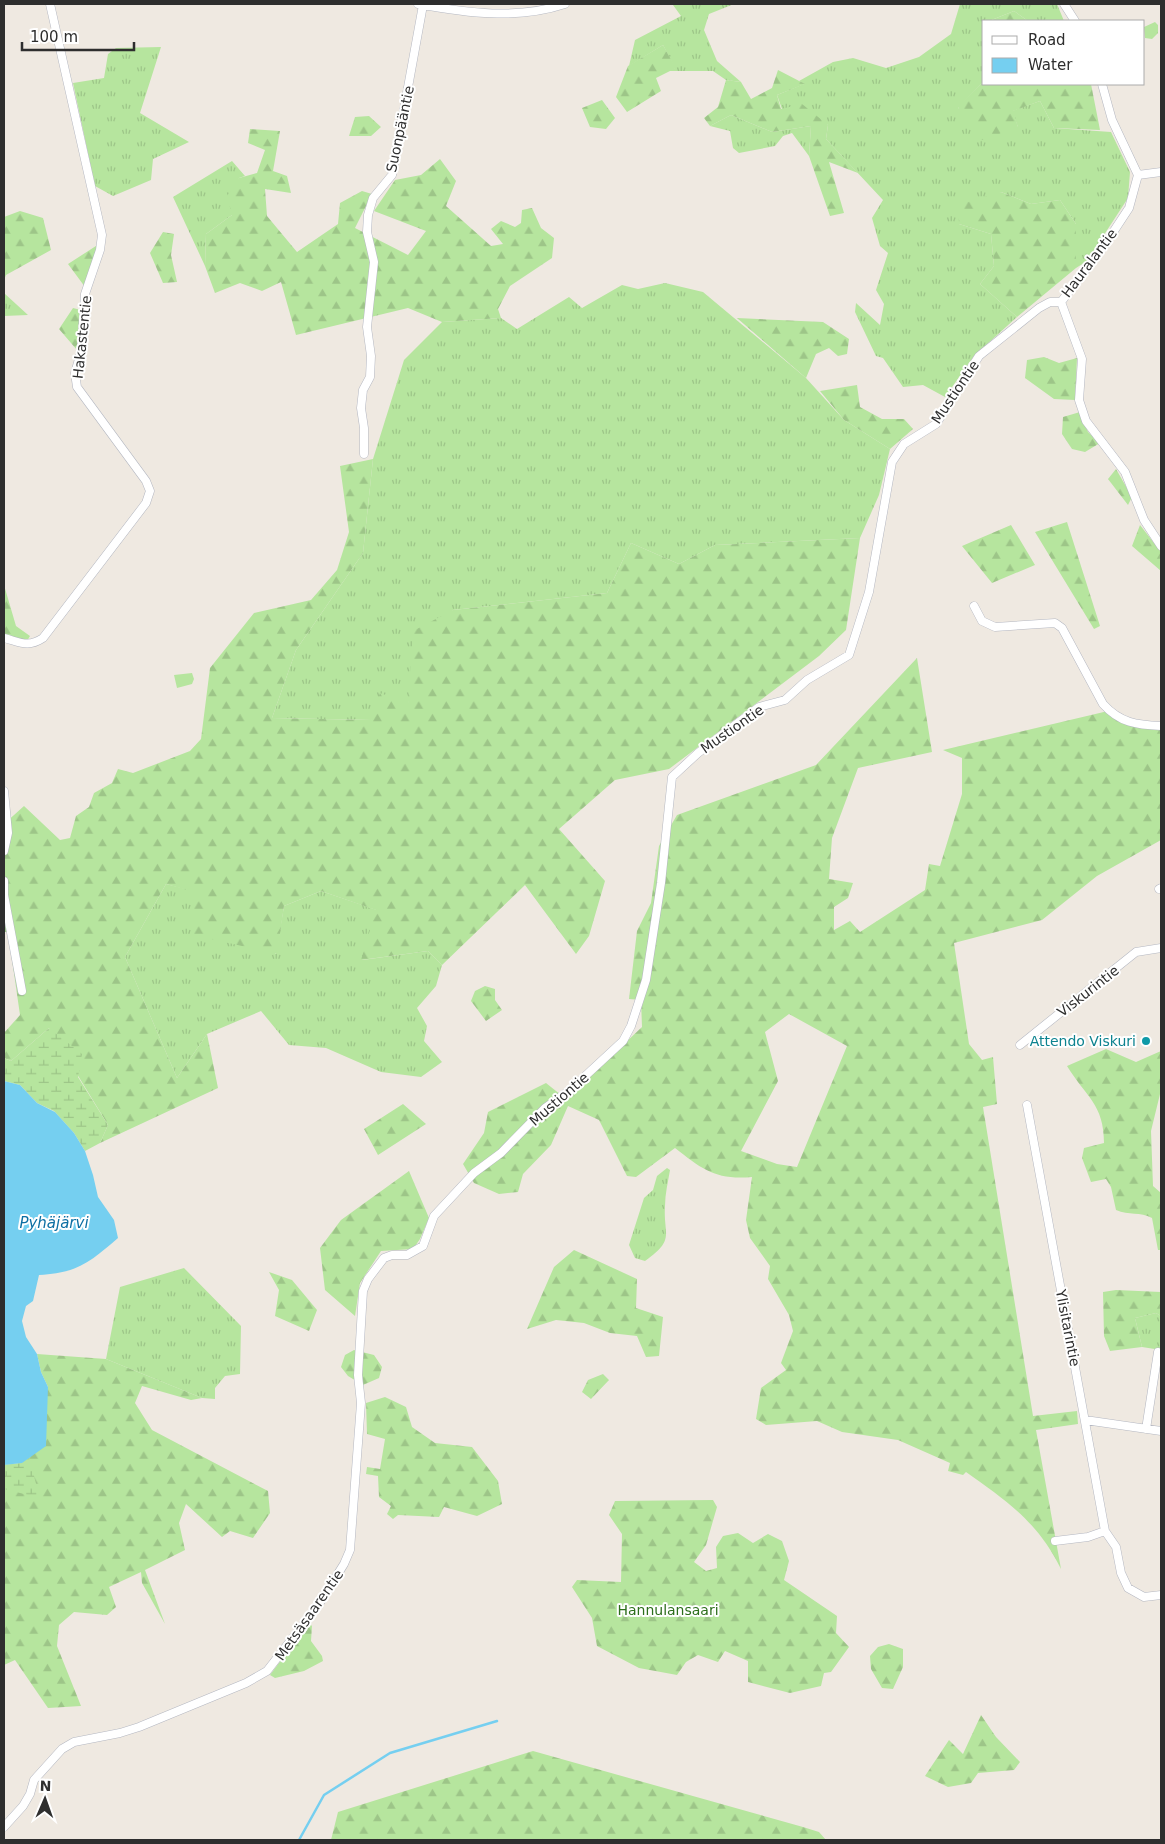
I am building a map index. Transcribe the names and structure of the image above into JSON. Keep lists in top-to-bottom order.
{
  "streets": {
    "street": [
      "Suonpääntie",
      "Hauralantie",
      "Hakastentie",
      "Mustiontie",
      "Viskurintie",
      "Ylisitarintie",
      "Metsäsaarentie"
    ]
  },
  "crossings": [
    ["Hauralantie", "Mustiontie"],
    ["Mustiontie", "Metsäsaarentie"]
  ],
  "water": ["Pyhäjärvi"],
  "parks": ["Hannulansaari"],
  "places": ["Attendo Viskuri"],
  "legend": ["Road", "Water"],
  "scale_bar": "100 m",
  "north": "top"
}
